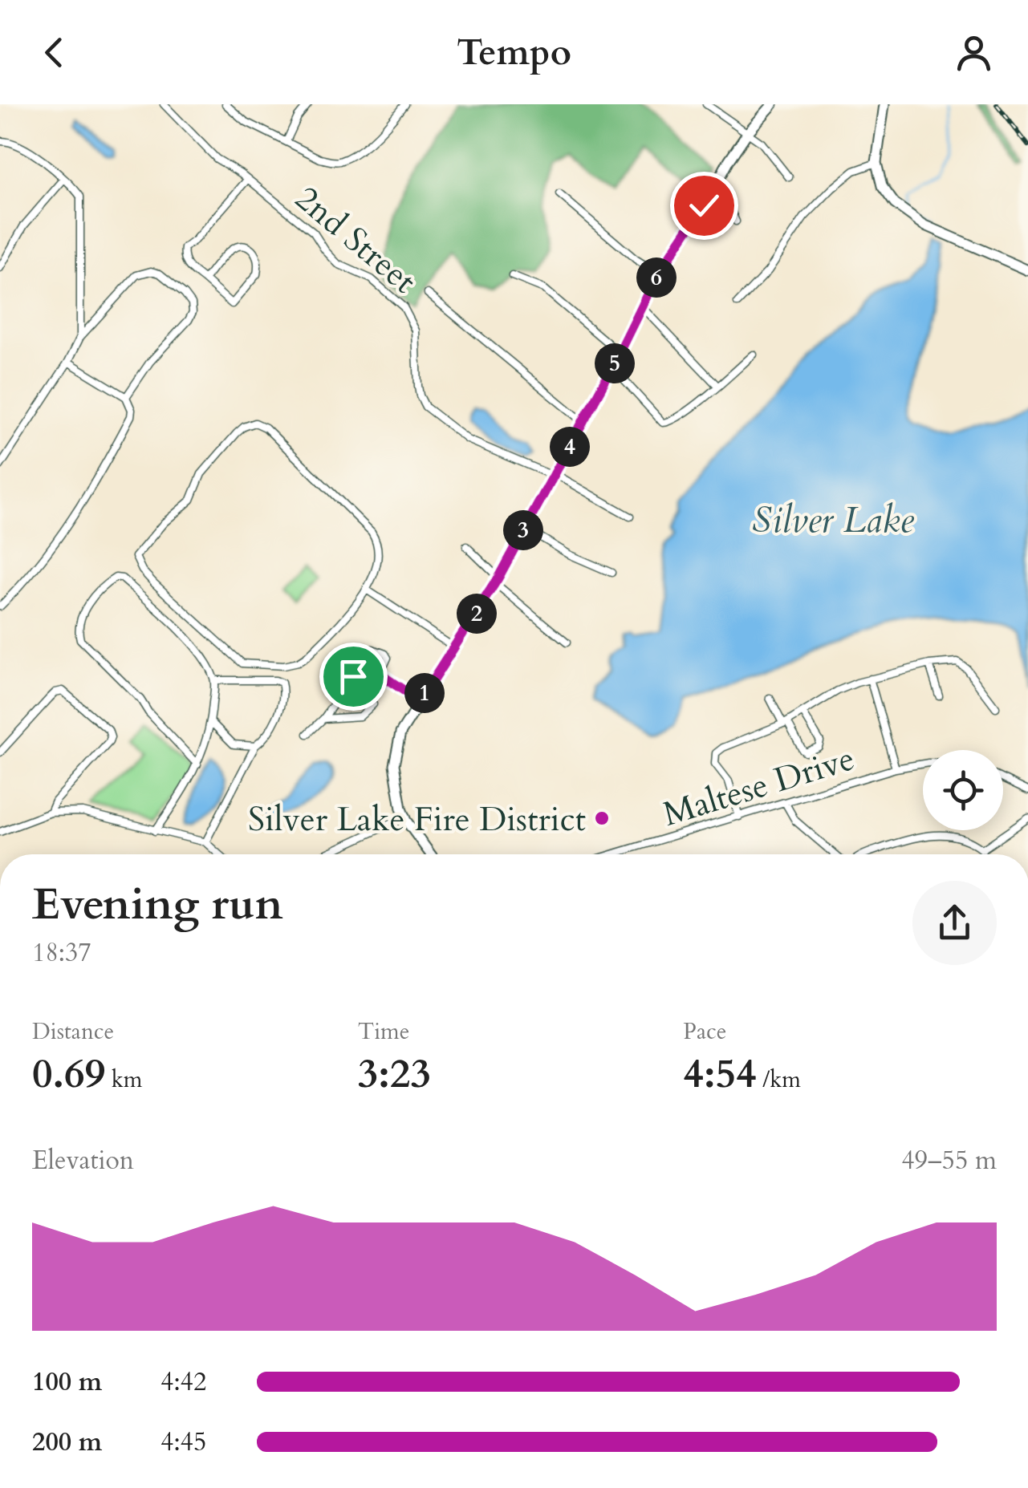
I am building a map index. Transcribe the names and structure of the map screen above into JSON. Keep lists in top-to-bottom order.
{
  "streets": {
    "street": ["2nd Street", "Maltese Drive"]
  },
  "water": ["Silver Lake"],
  "places": ["Silver Lake Fire District"],
  "page": {
    "header": "Tempo",
    "pins": [
      "6",
      "5",
      "4",
      "3",
      "2",
      "1"
    ],
    "heading": ["Evening run", "18:37"],
    "stats": [
      ["Distance", "0.69 km"],
      ["Time", "3:23"],
      ["Pace", "4:54 /km"]
    ],
    "chart": ["Elevation", "49–55 m"],
    "list": [
      {
        "name": "100 m",
        "note": "4:42"
      },
      {
        "name": "200 m",
        "note": "4:45"
      }
    ]
  }
}
